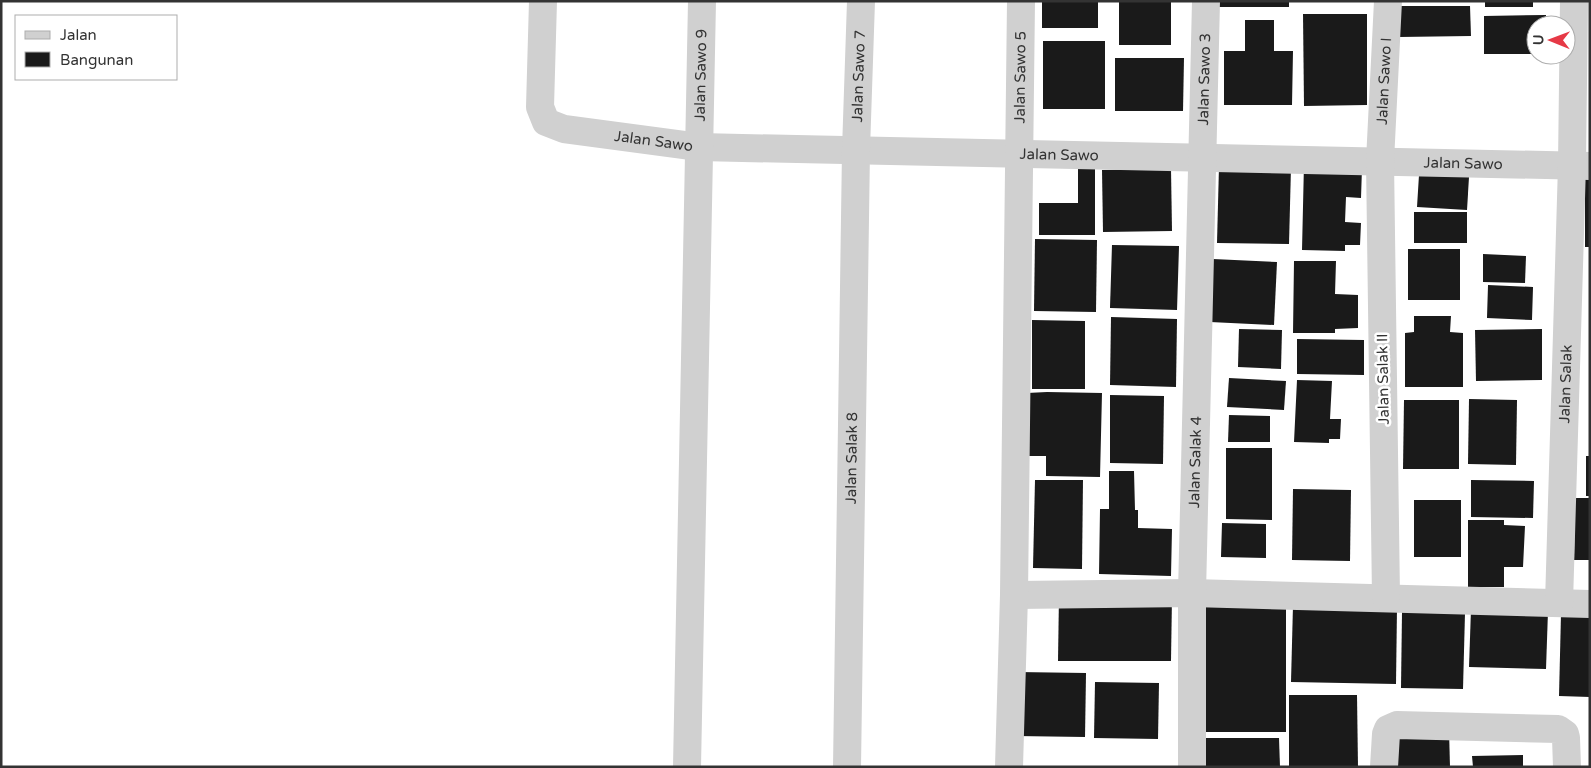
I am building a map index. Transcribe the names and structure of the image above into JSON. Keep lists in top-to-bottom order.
{
  "streets": {
    "street": [
      "Jalan Sawo 9",
      "Jalan Sawo 7",
      "Jalan Sawo 5",
      "Jalan Sawo 3",
      "Jalan Sawo I",
      "Jalan Sawo",
      "Jalan Salak II",
      "Jalan Salak",
      "Jalan Salak 8",
      "Jalan Salak 4"
    ]
  },
  "crossings": [
    ["Jalan Sawo 9", "Jalan Sawo"],
    ["Jalan Sawo 7", "Jalan Sawo"],
    ["Jalan Sawo 7", "Jalan Salak 8"],
    ["Jalan Sawo 5", "Jalan Sawo"],
    ["Jalan Sawo 3", "Jalan Sawo"],
    ["Jalan Sawo 3", "Jalan Salak 4"],
    ["Jalan Sawo I", "Jalan Sawo"],
    ["Jalan Sawo I", "Jalan Salak II"],
    ["Jalan Sawo", "Jalan Salak II"],
    ["Jalan Sawo", "Jalan Salak"],
    ["Jalan Sawo", "Jalan Salak 8"],
    ["Jalan Sawo", "Jalan Salak 4"]
  ],
  "legend": ["Jalan", "Bangunan"],
  "north": "left"
}
